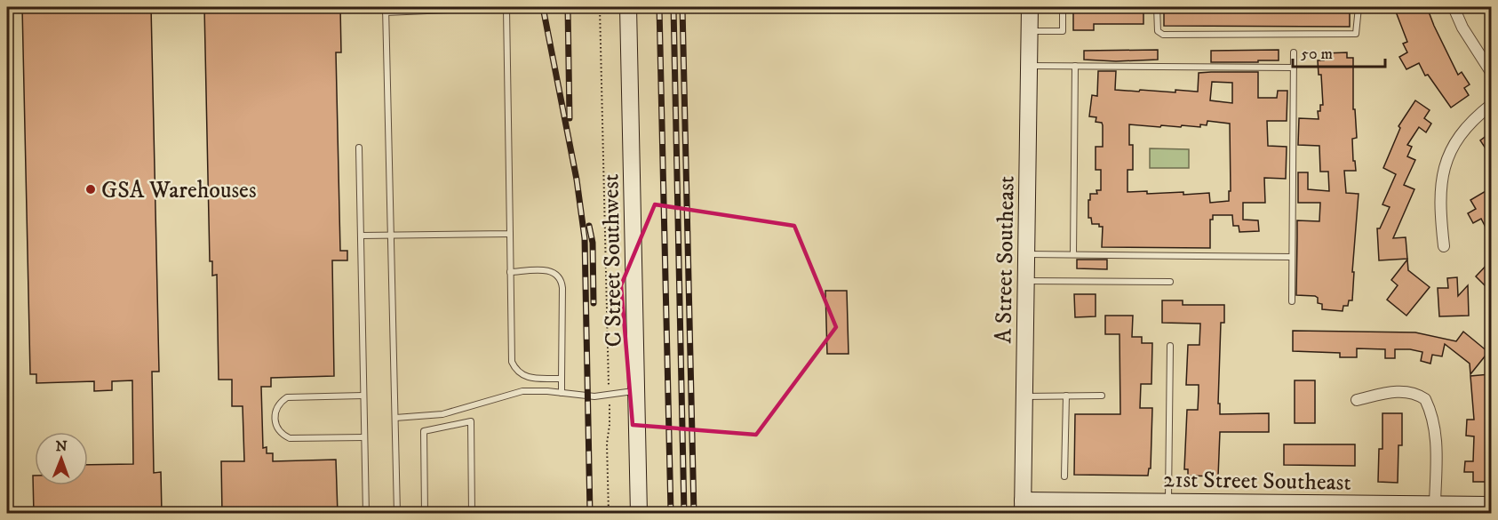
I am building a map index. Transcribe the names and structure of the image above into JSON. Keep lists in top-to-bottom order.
{
  "streets": {
    "main road": ["A Street Southeast", "C Street Southwest", "21st Street Southeast"]
  },
  "crossings": [
    ["A Street Southeast", "21st Street Southeast"]
  ],
  "places": ["GSA Warehouses"],
  "scale_bar": "50 m",
  "north": "top"
}
